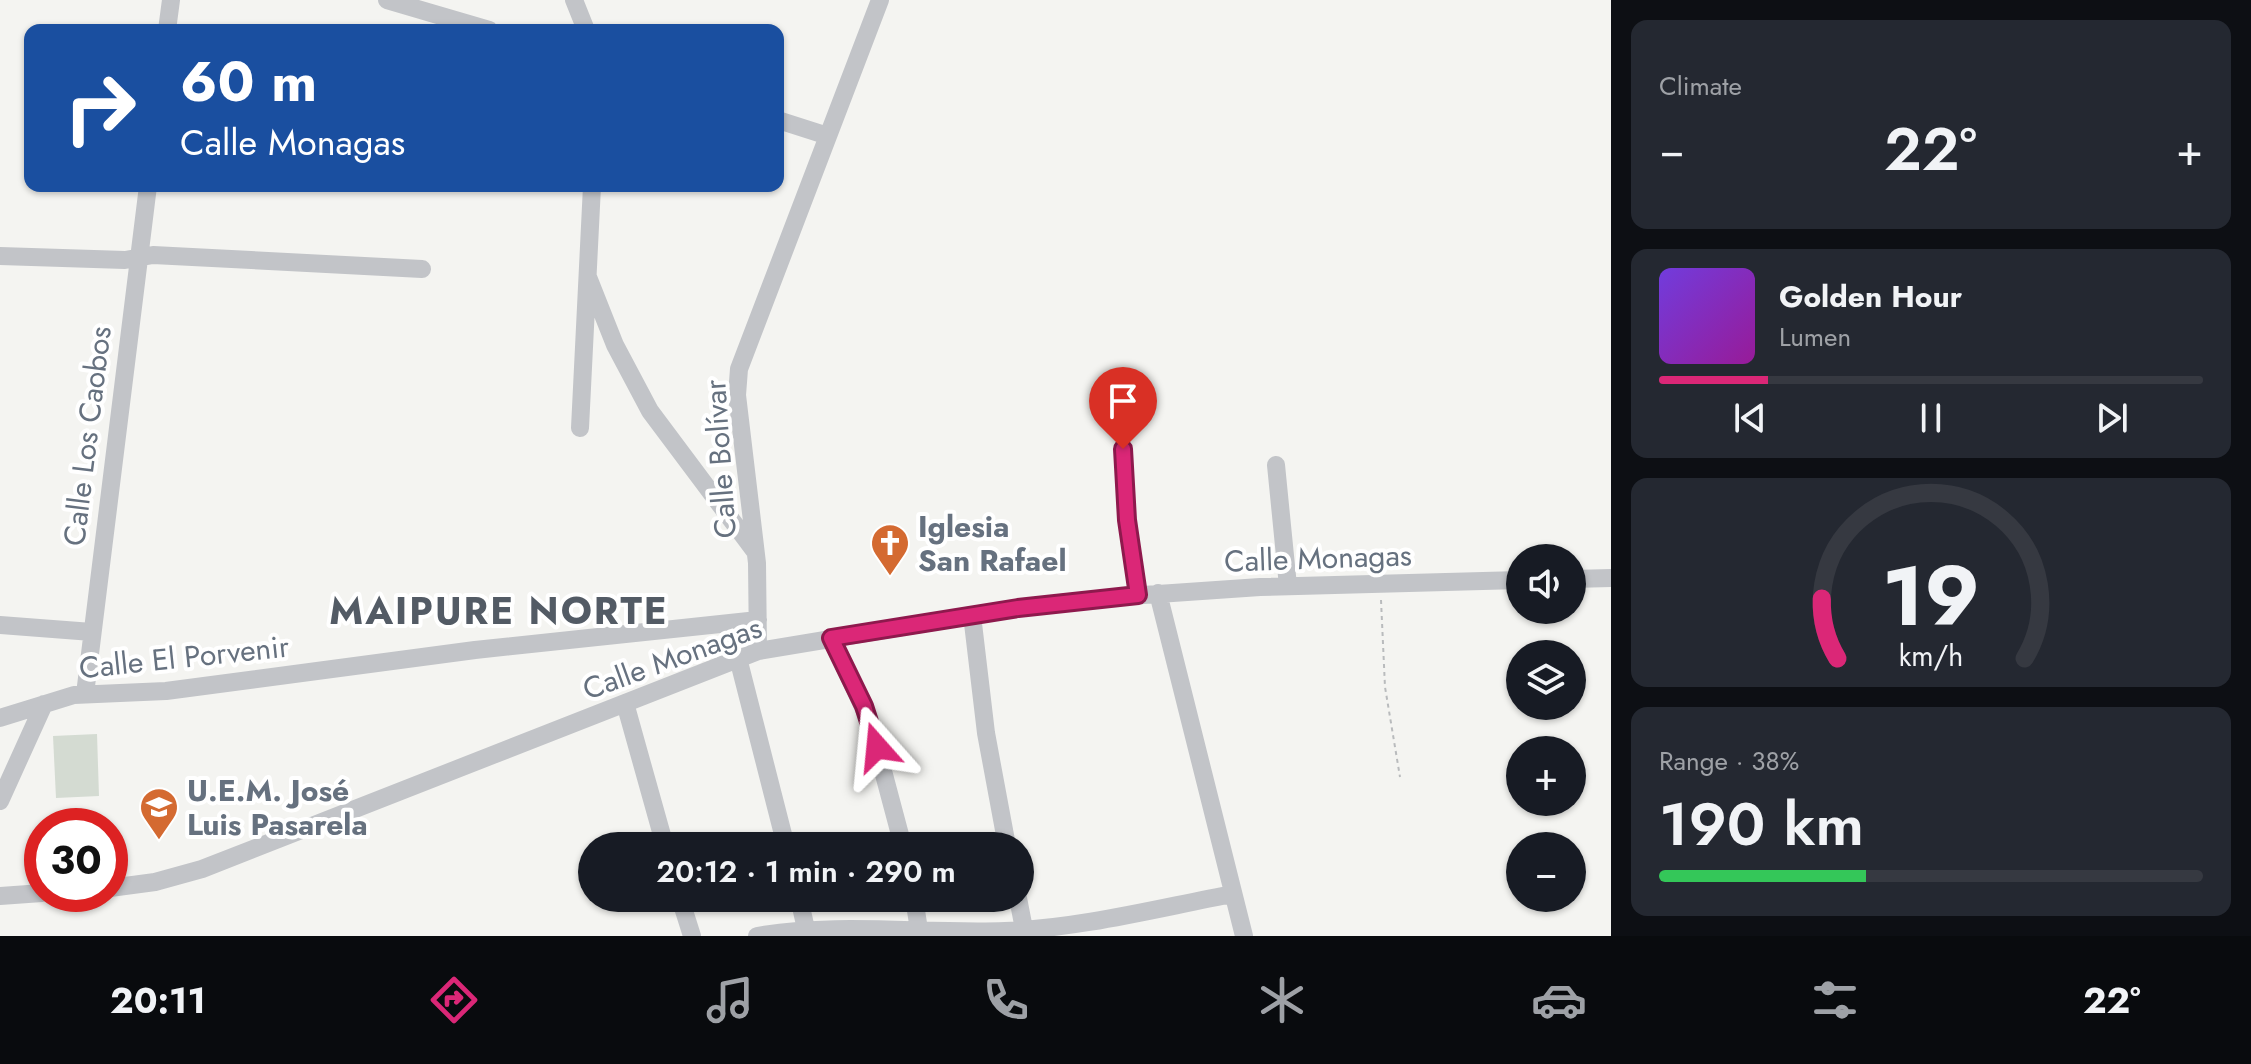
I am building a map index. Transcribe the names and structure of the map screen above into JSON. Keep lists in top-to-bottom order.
{
  "streets": {
    "street": [
      "Calle Los Caobos",
      "Calle Bolívar",
      "Calle Monagas",
      "Calle El Porvenir"
    ]
  },
  "crossings": [
    ["Calle Los Caobos", "Calle El Porvenir"],
    ["Calle Bolívar", "Calle Monagas"],
    ["Calle Bolívar", "Calle El Porvenir"]
  ],
  "districts": ["MAIPURE NORTE"],
  "places": {
    "church": ["Iglesia San Rafael"],
    "school or university": ["U.E.M. José Luis Pasarela"]
  },
  "page": {
    "tile": [
      "Climate",
      ["Range · 38%", "190 km"]
    ],
    "turn": ["60 m", "Calle Monagas"],
    "heat": ["−", "22°", "+"],
    "song": ["Golden Hour", "Lumen"],
    "map_buttons": ["+", "−"],
    "limit": "30",
    "trip": "20:12 · 1 min · 290 m",
    "tabs": ["20:11", "22°"],
    "gauge": ["19", "km/h"]
  }
}
